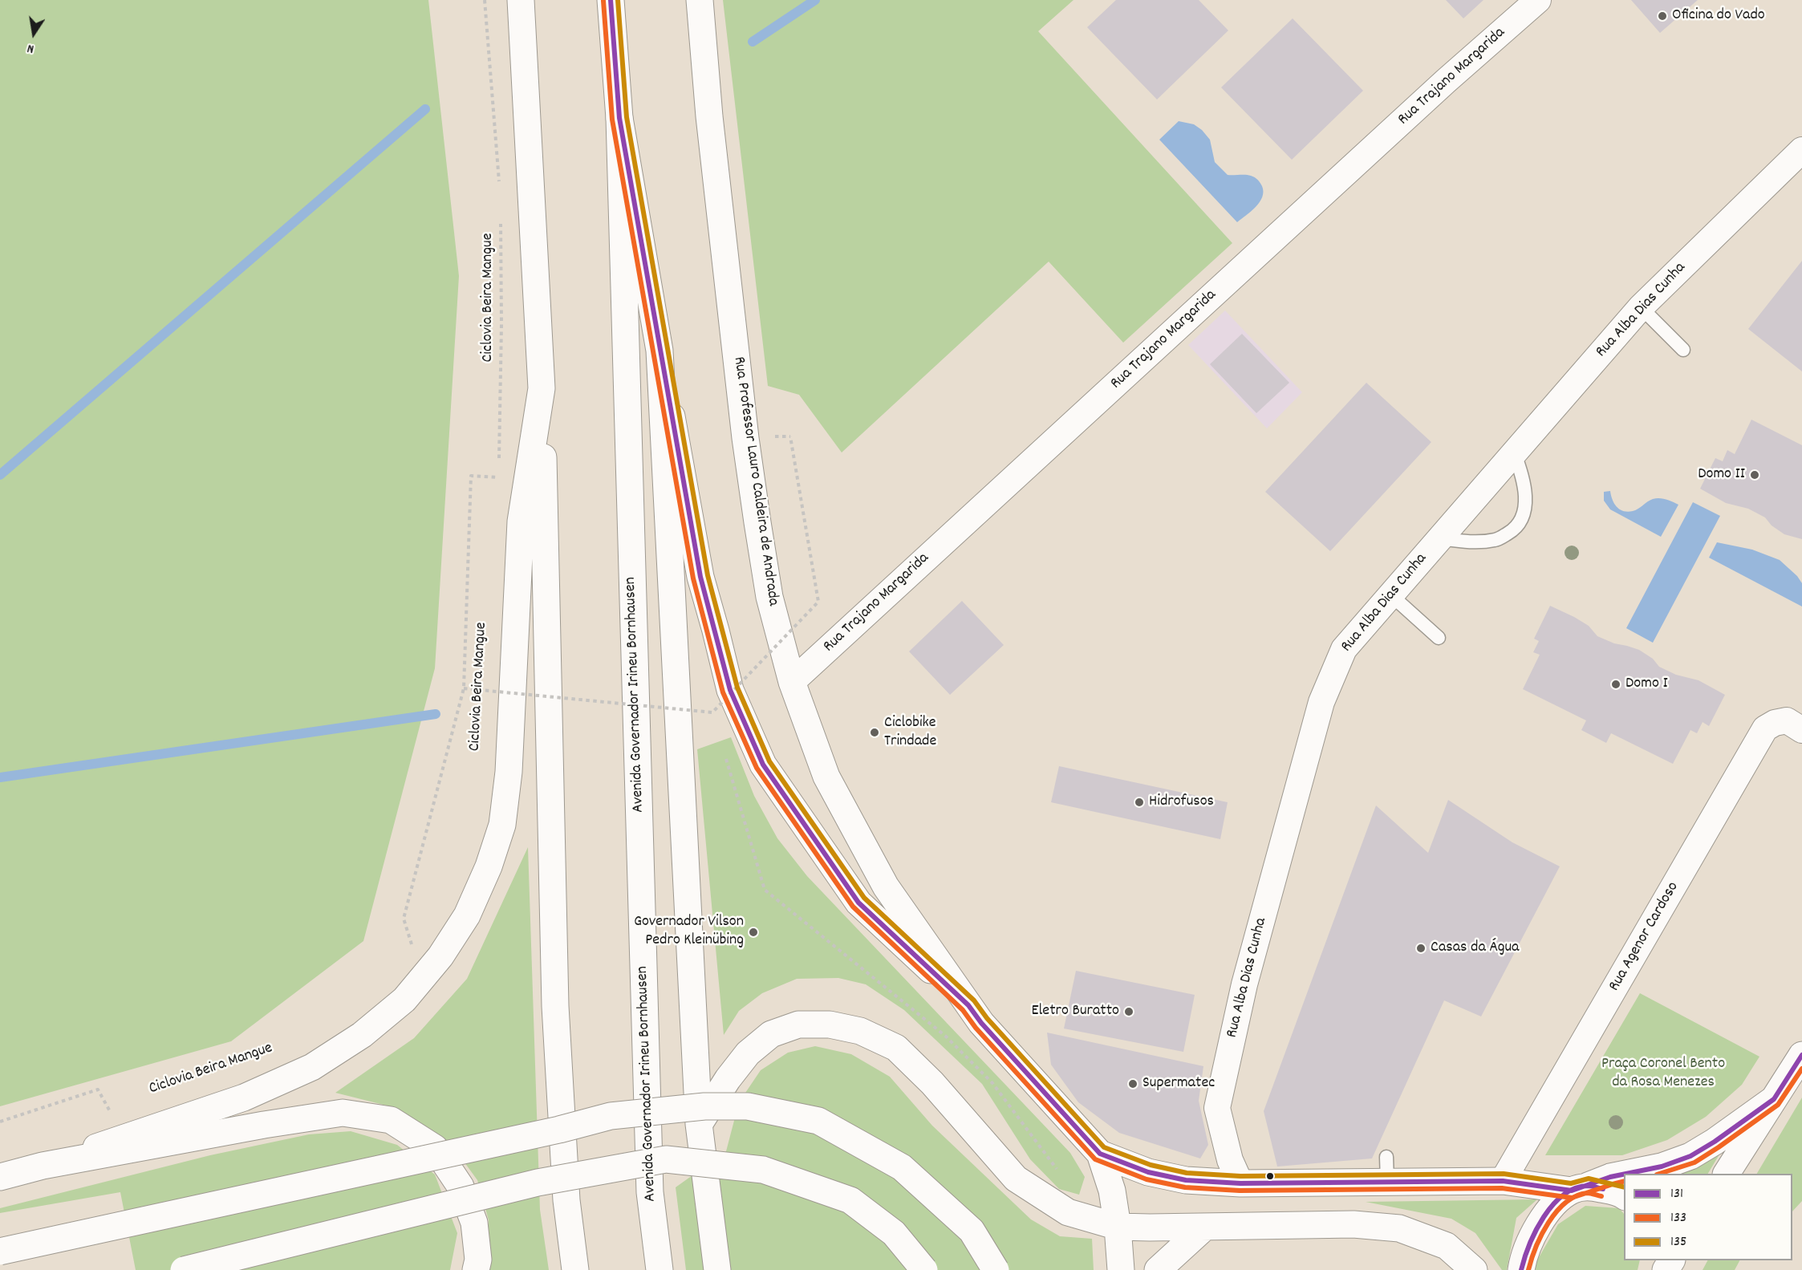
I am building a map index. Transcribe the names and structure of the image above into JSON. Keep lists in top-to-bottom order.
{
  "streets": {
    "main road": ["Rua Professor Lauro Caldeira de Andrada", "Avenida Governador Irineu Bornhausen"],
    "street": ["Rua Trajano Margarida", "Rua Alba Dias Cunha", "Rua Agenor Cardoso"],
    "path": ["Ciclovia Beira Mangue"]
  },
  "crossings": [
    ["Rua Trajano Margarida", "Rua Professor Lauro Caldeira de Andrada"]
  ],
  "parks": ["Praça Coronel Bento da Rosa Menezes"],
  "places": [
    "Oficina do Vado",
    "Domo II",
    "Domo I",
    "Ciclobike Trindade",
    "Hidrofusos",
    "Governador Vilson Pedro Kleinübing",
    "Casas da Água",
    "Eletro Buratto",
    "Supermatec"
  ],
  "lines": ["transit line 131", "transit line 135", "transit line 133"],
  "legend": ["131", "133", "135"],
  "north": "bottom"
}
